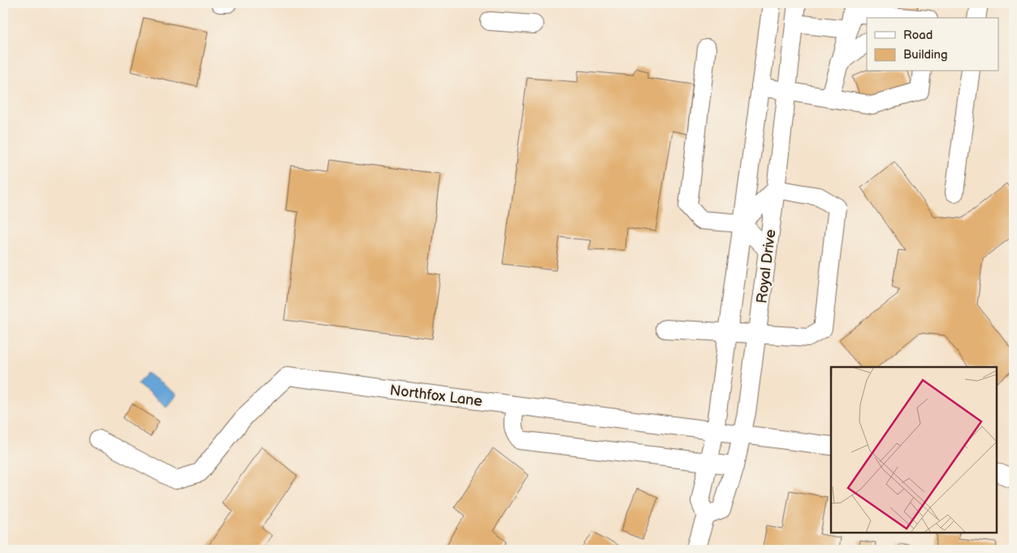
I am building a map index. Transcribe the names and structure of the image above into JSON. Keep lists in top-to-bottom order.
{
  "streets": {
    "street": ["Royal Drive", "Northfox Lane"]
  },
  "crossings": [
    ["Royal Drive", "Northfox Lane"]
  ],
  "legend": ["Road", "Building"]
}
